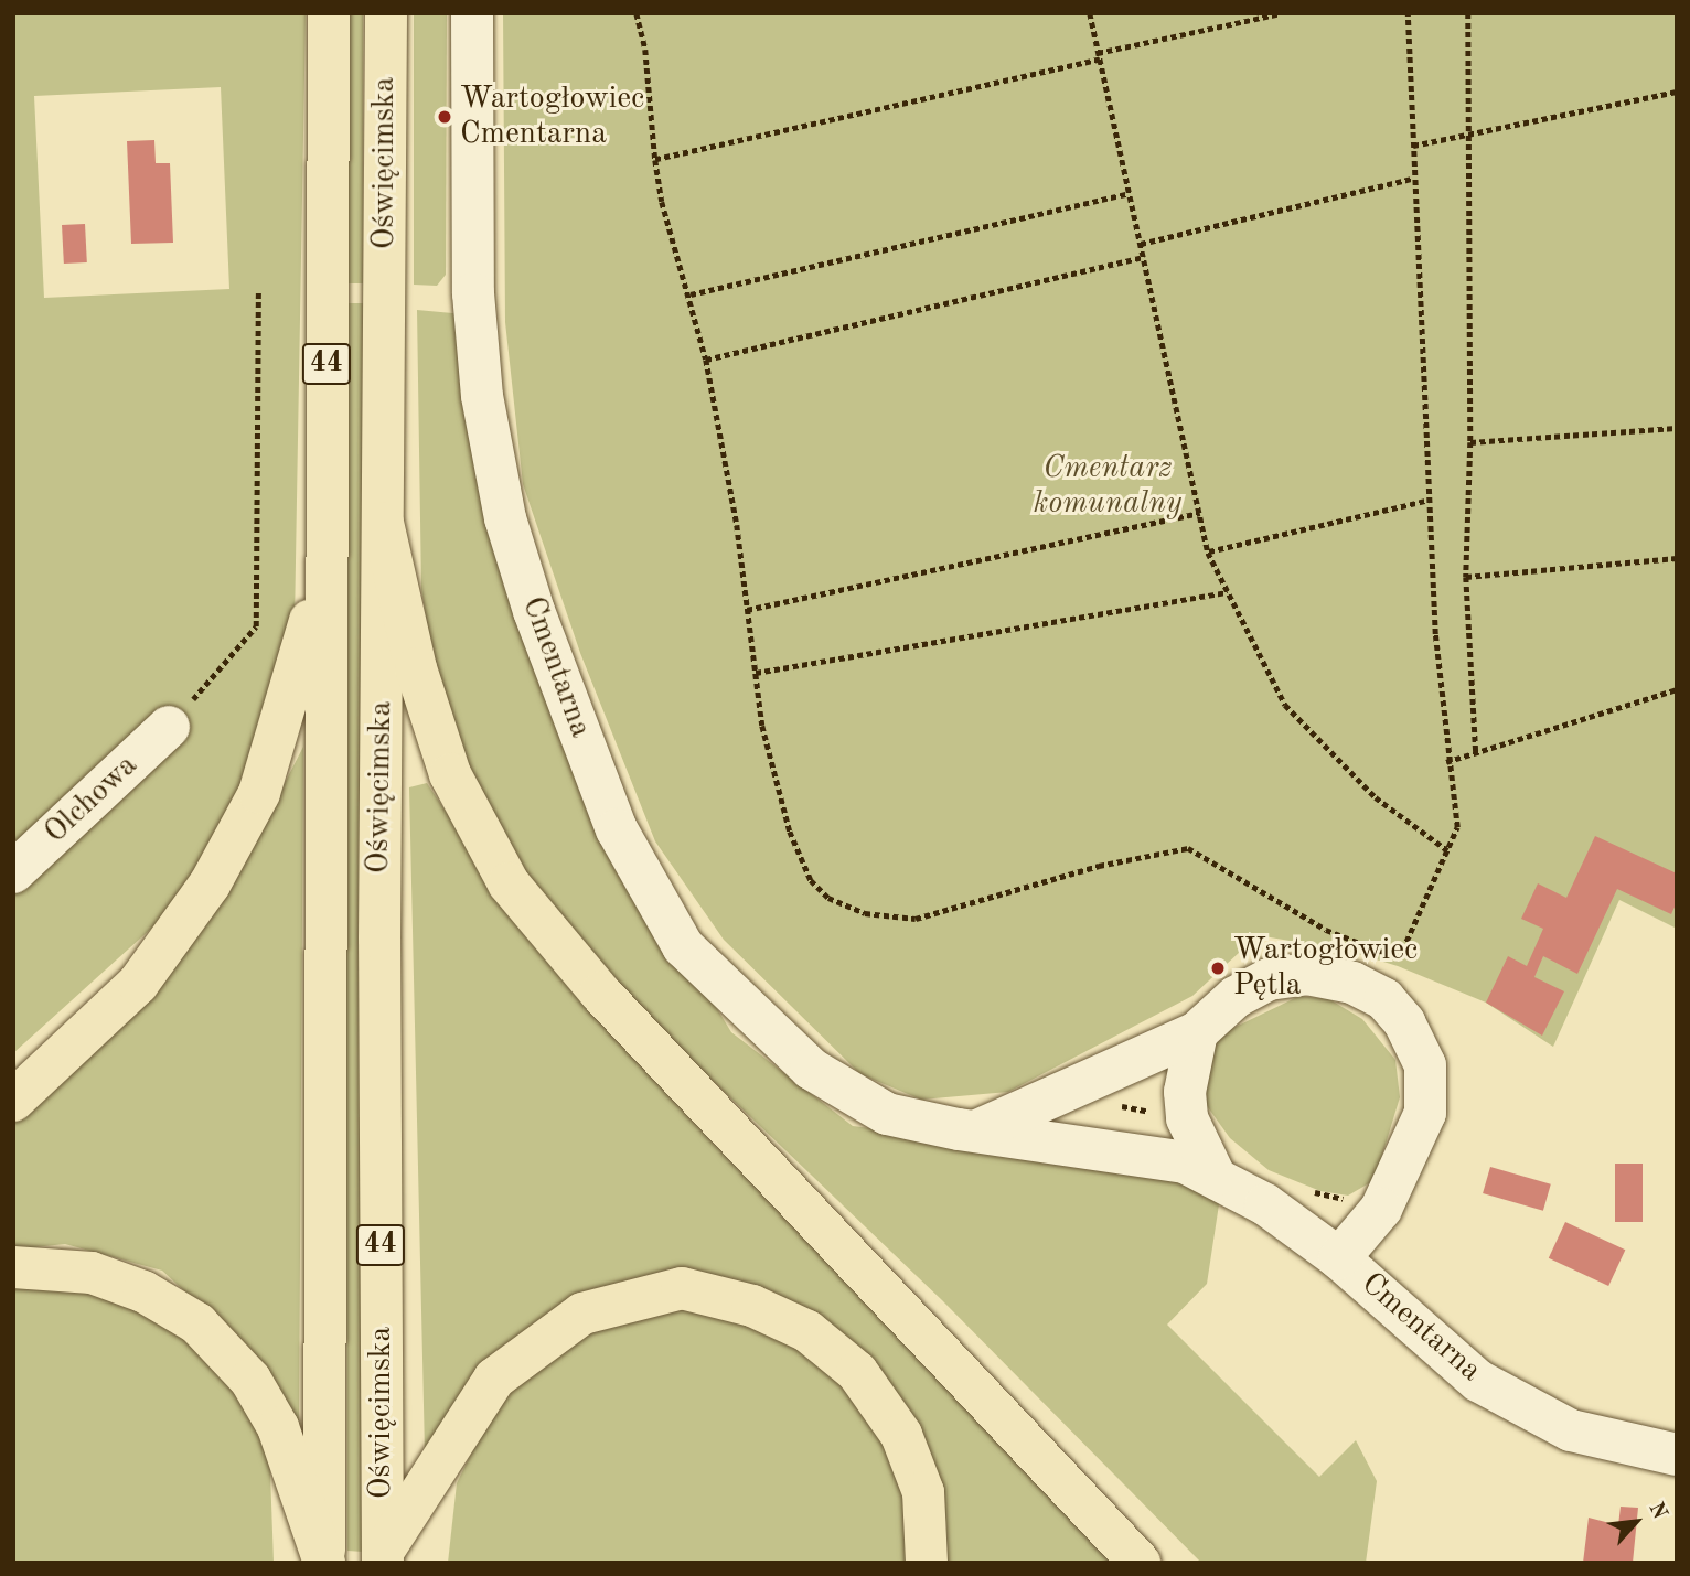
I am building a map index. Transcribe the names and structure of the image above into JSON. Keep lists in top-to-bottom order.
{
  "streets": {
    "main road": ["Oświęcimska", "44"],
    "street": ["Cmentarna", "Olchowa"]
  },
  "parks": ["Cmentarz komunalny"],
  "places": ["Wartogłowiec Cmentarna", "Wartogłowiec Pętla"],
  "north": "top right"
}
